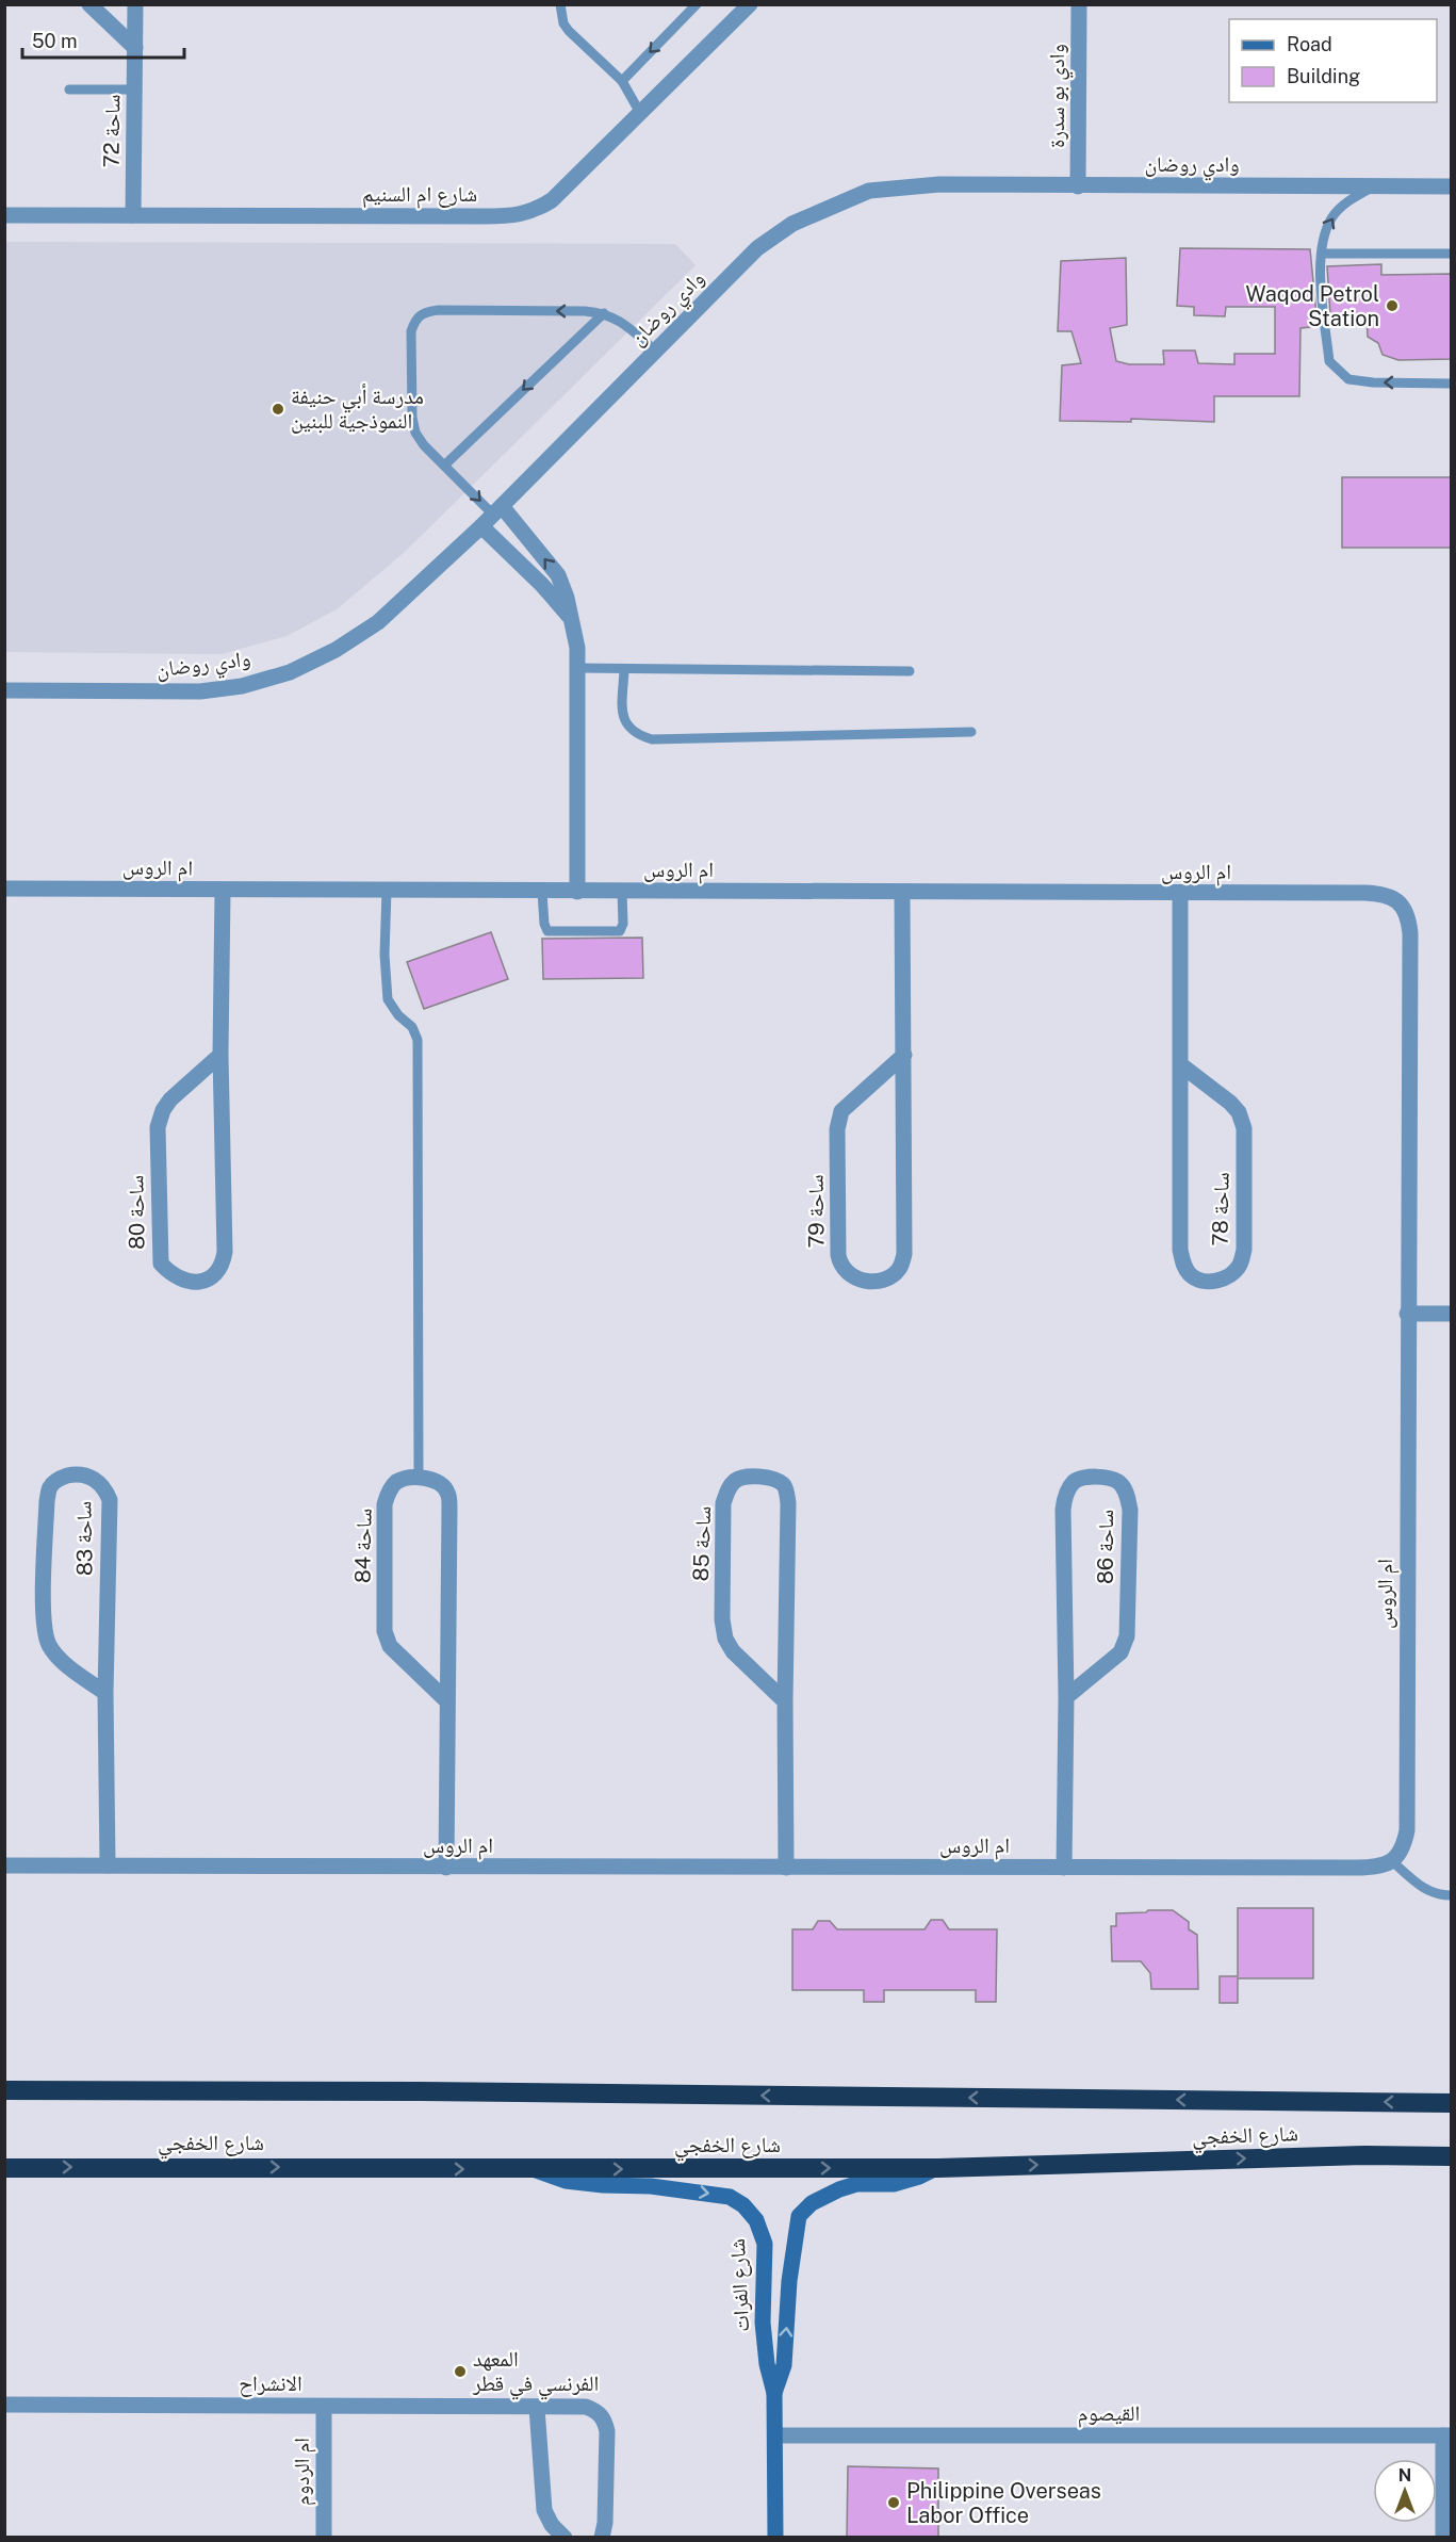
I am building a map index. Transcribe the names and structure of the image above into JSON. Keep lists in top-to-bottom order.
{
  "streets": {
    "highway": ["شارع الخفجي"],
    "street": [
      "وادي بو سدرة",
      "ساحة 72",
      "وادي روضان",
      "شارع ام السنيم",
      "ام الروس",
      "ساحة 78",
      "ساحة 79",
      "ساحة 80",
      "ساحة 83",
      "ساحة 85",
      "ساحة 84",
      "ساحة 86",
      "شارع الفرات",
      "الانشراح",
      "القيصوم",
      "ام الردوم"
    ]
  },
  "crossings": [
    ["وادي بو سدرة", "وادي روضان"],
    ["ساحة 72", "شارع ام السنيم"],
    ["ام الروس", "ساحة 78"],
    ["ام الروس", "ساحة 79"],
    ["ام الروس", "ساحة 80"],
    ["ام الروس", "ساحة 83"],
    ["ام الروس", "ساحة 85"],
    ["ام الروس", "ساحة 86"],
    ["شارع الخفجي", "شارع الفرات"],
    ["شارع الفرات", "القيصوم"],
    ["الانشراح", "ام الردوم"]
  ],
  "places": [
    "Waqod Petrol Station",
    "مدرسة أبي حنيفة النموذجية للبنين",
    "المعهد الفرنسي في قطر",
    "Philippine Overseas Labor Office"
  ],
  "legend": ["Road", "Building"],
  "scale_bar": "50 m",
  "north": "top"
}
